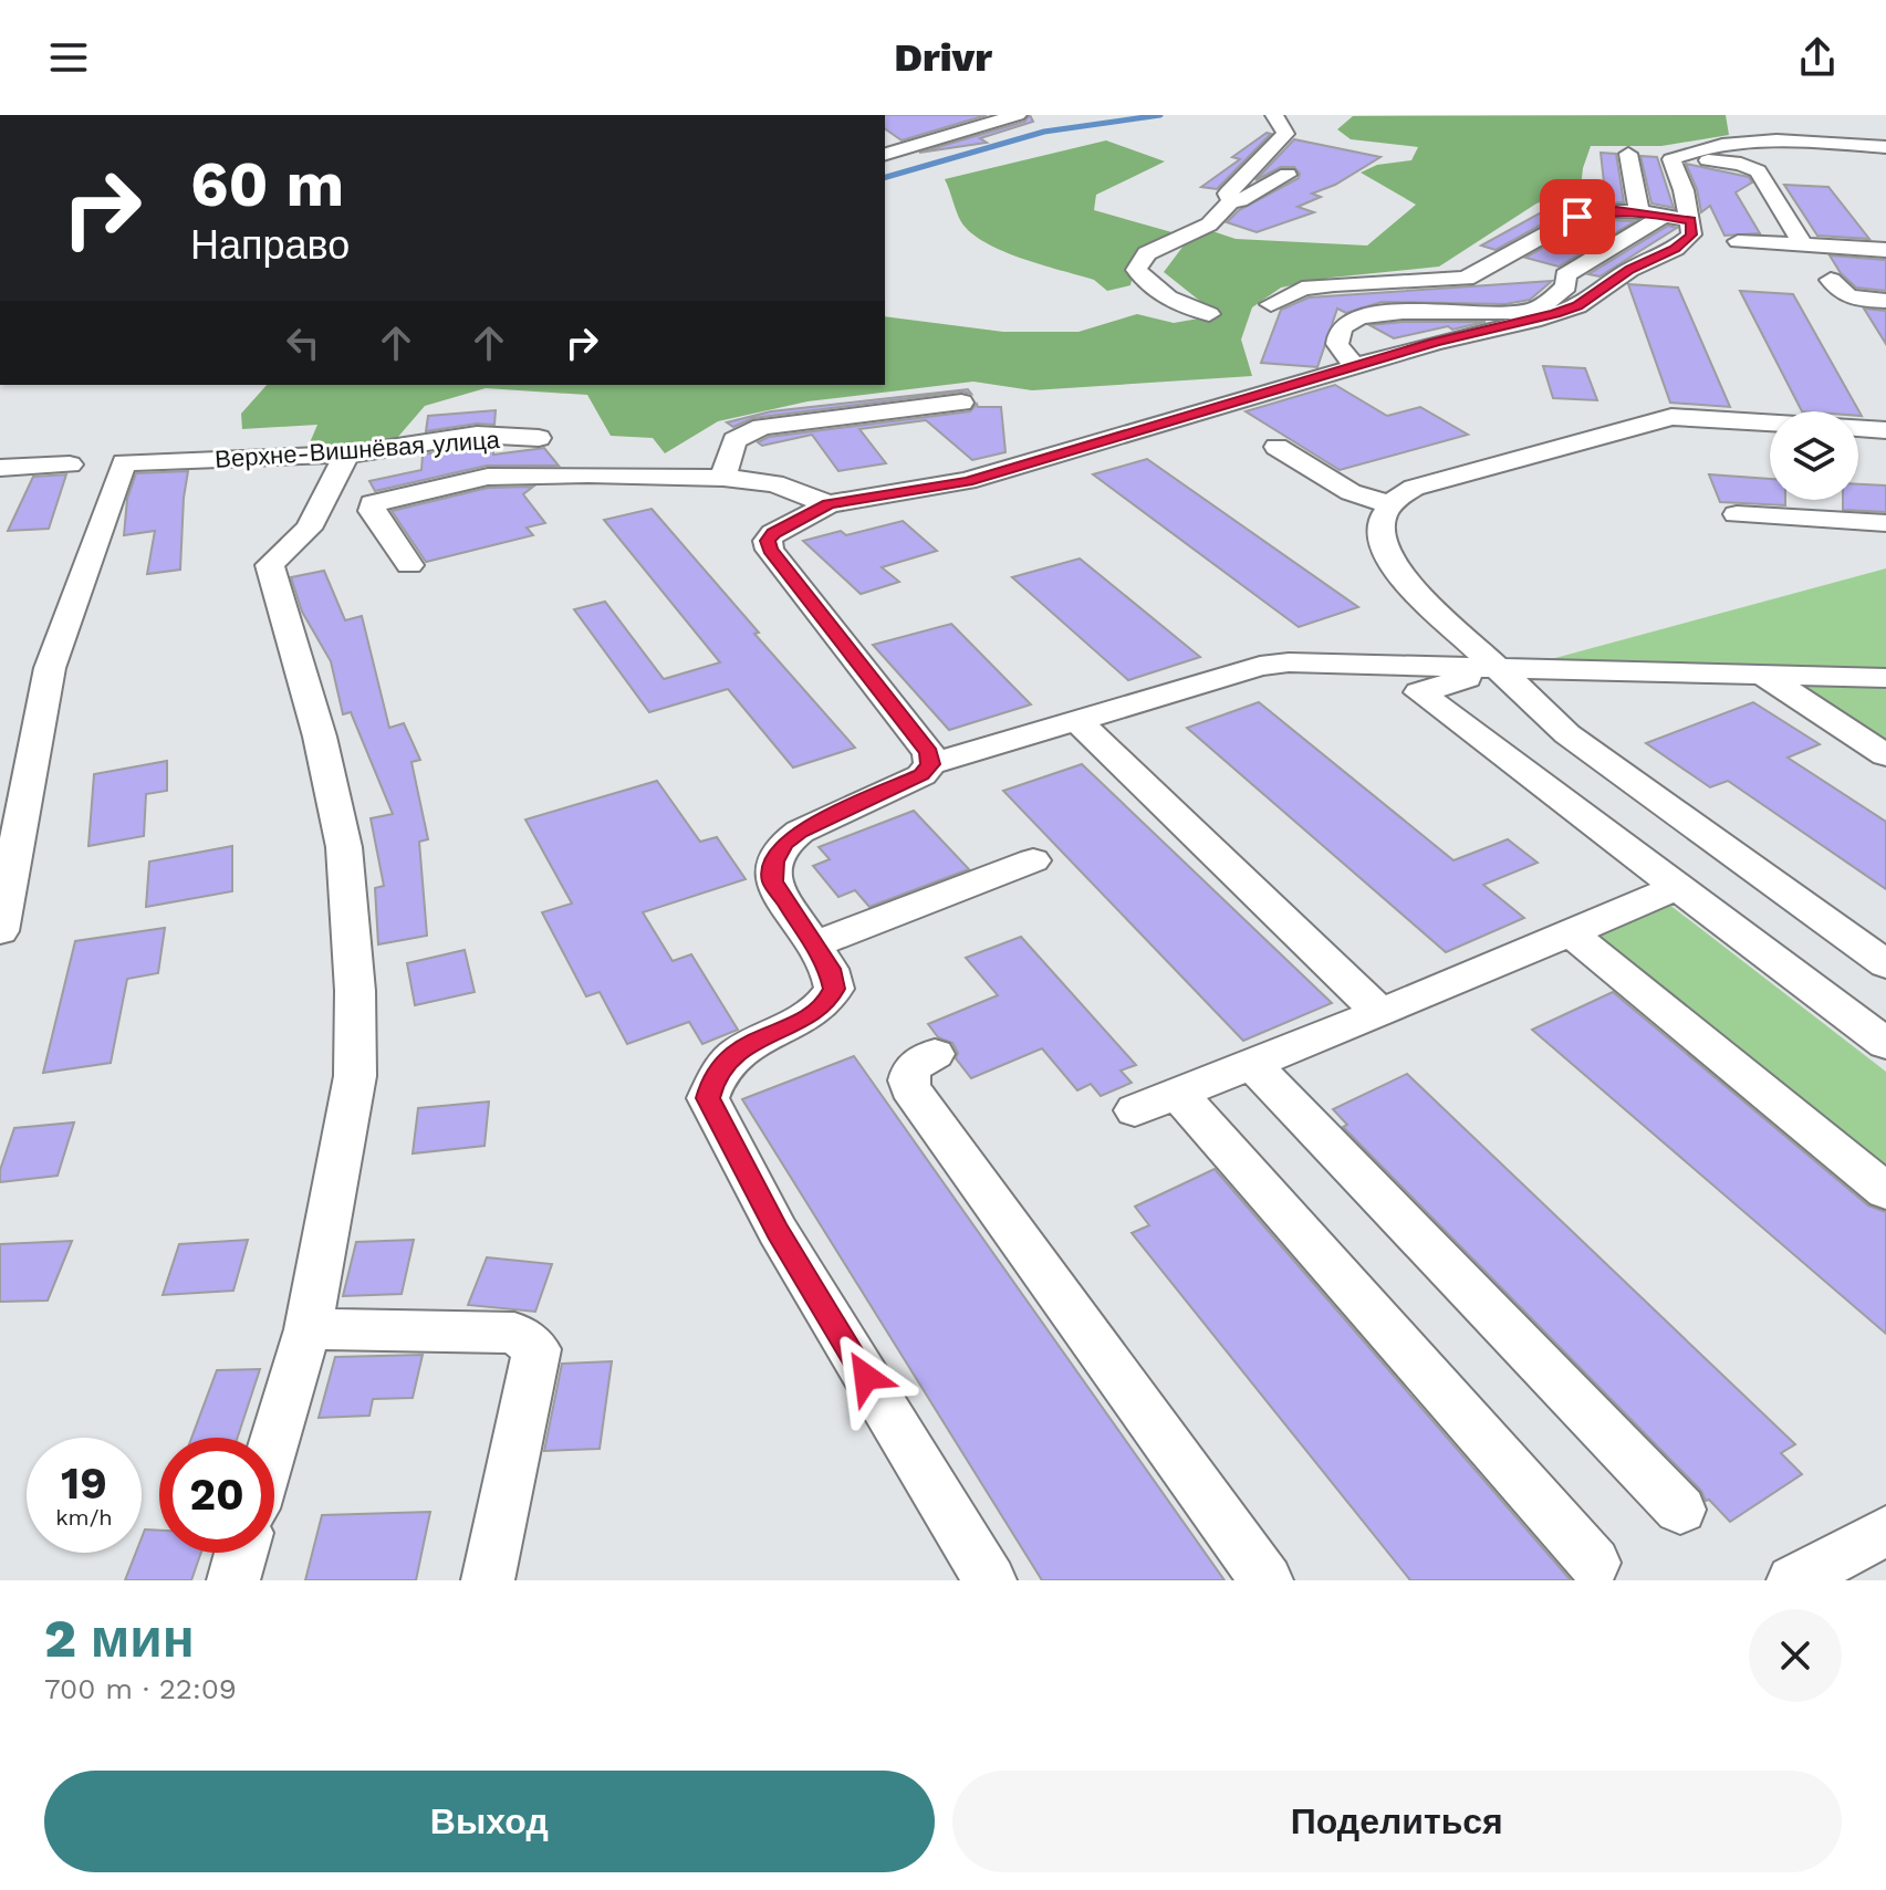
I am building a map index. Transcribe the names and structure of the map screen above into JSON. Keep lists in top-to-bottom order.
{
  "streets": {
    "street": ["Верхне-Вишнёвая улица"]
  },
  "page": {
    "header": "Drivr",
    "turn": ["60 m", "Направо"],
    "speed": "19 km/h",
    "limit": "20",
    "heading": ["2 мин", "700 m · 22:09"],
    "buttons": ["Выход", "Поделиться"]
  }
}
